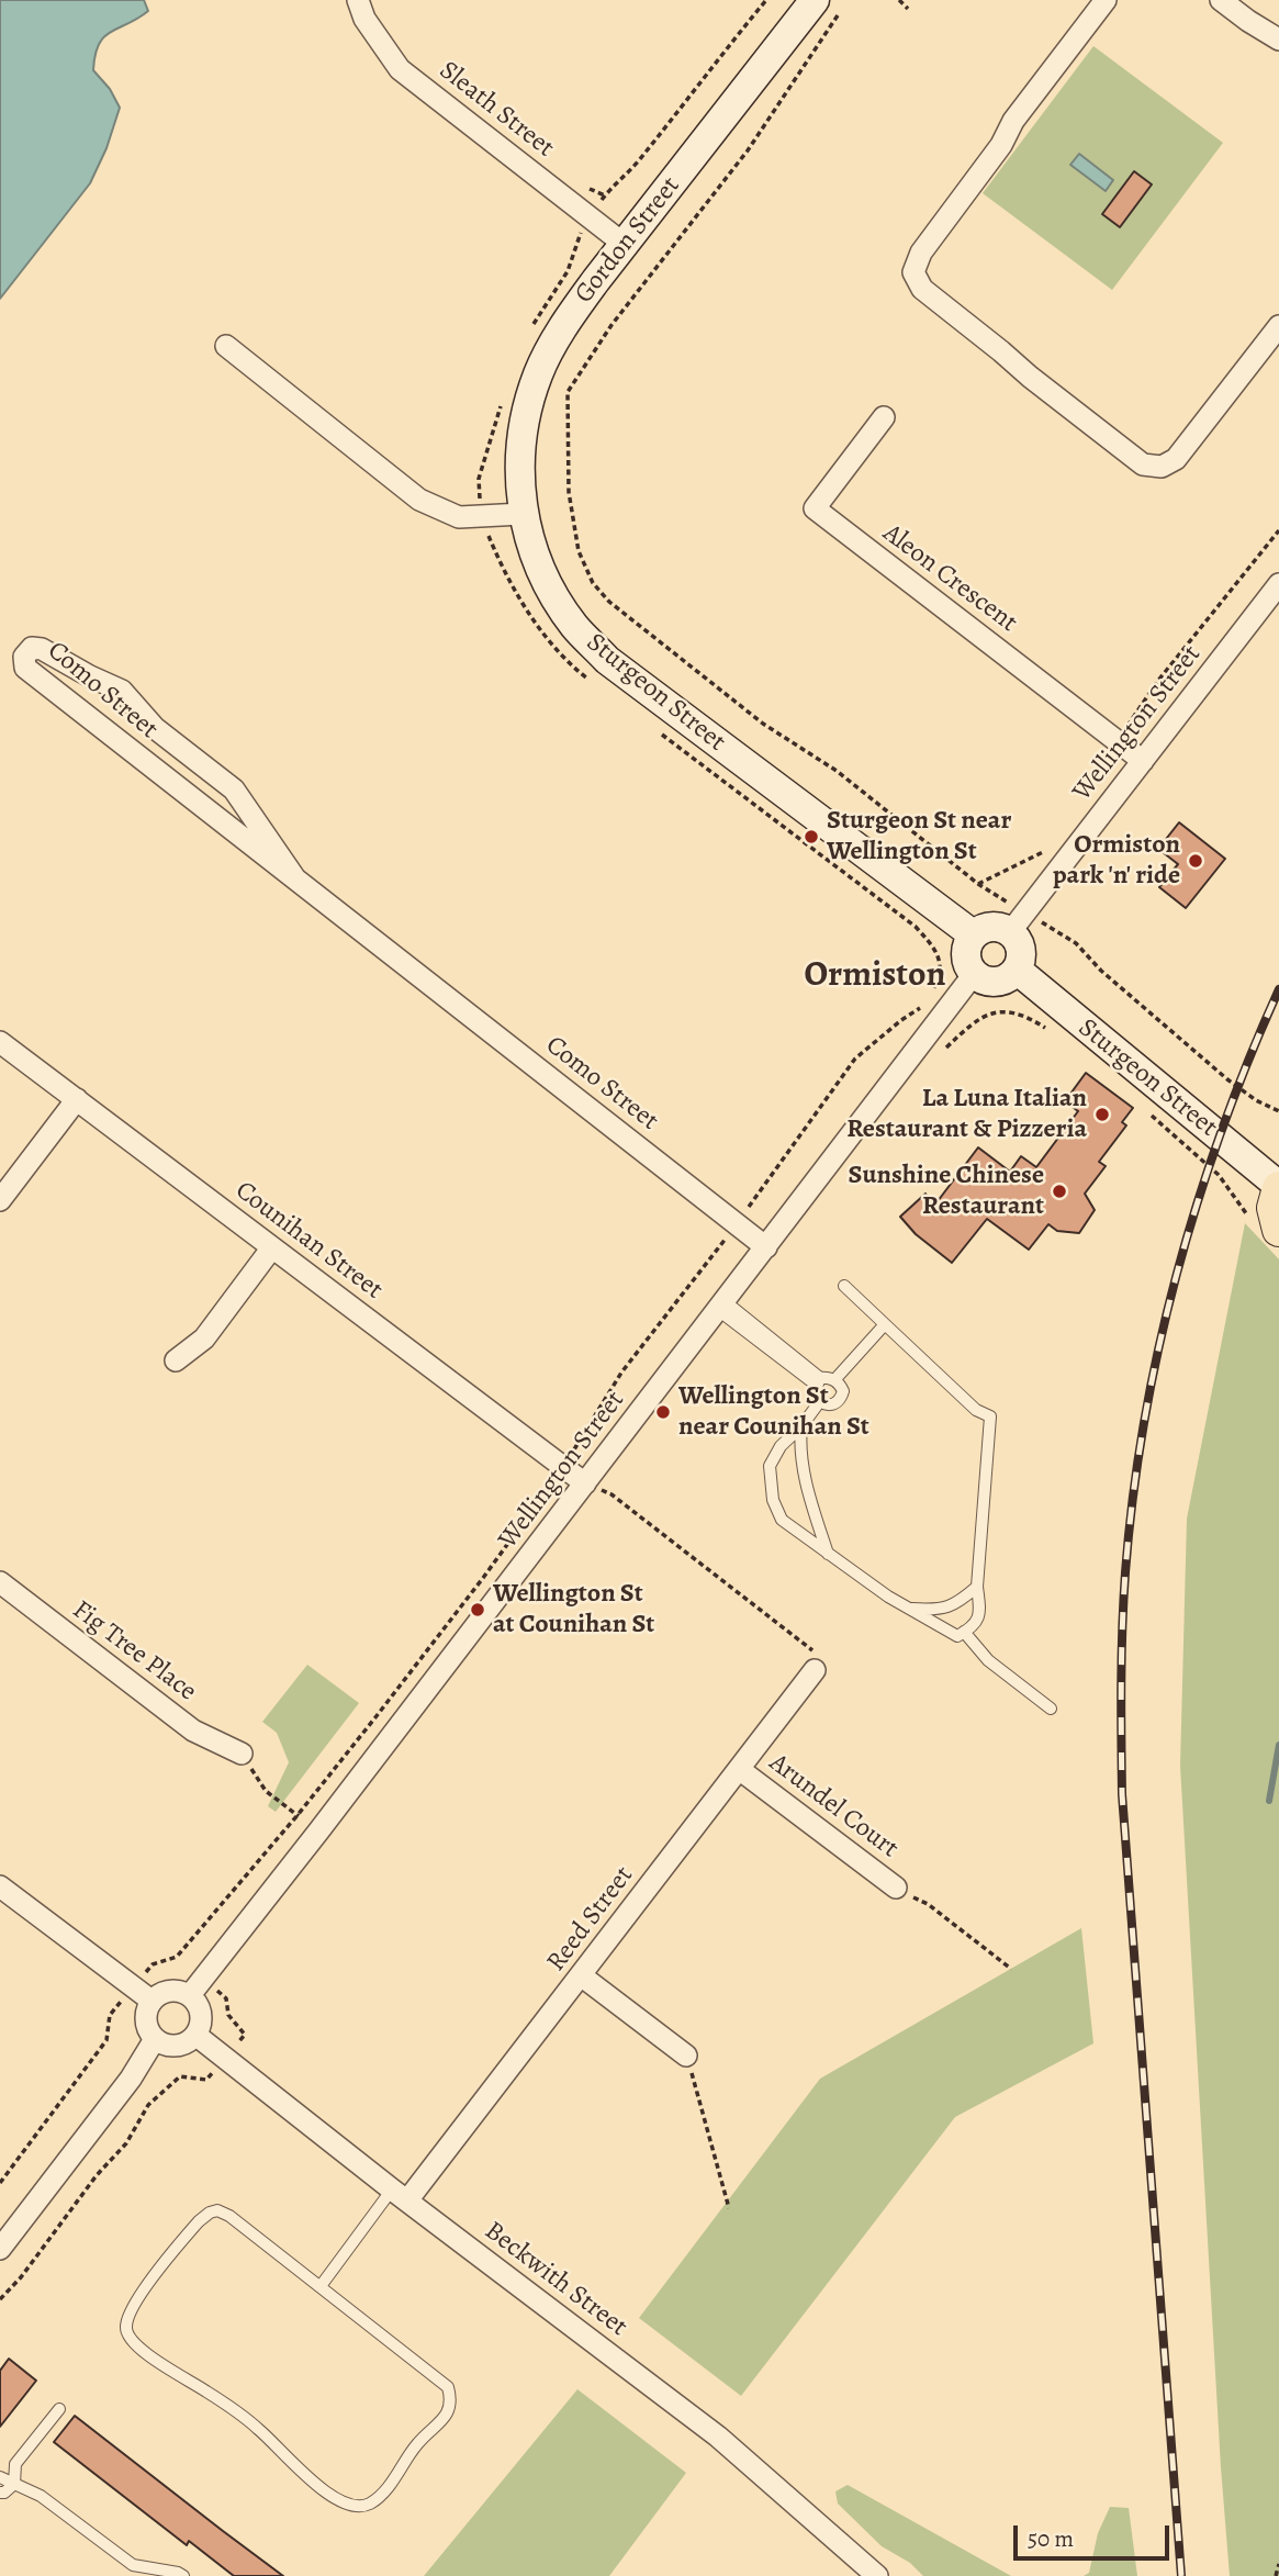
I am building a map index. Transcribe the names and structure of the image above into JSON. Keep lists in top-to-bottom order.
{
  "streets": {
    "main road": ["Sturgeon Street"],
    "street": [
      "Sleath Street",
      "Gordon Street",
      "Aleon Crescent",
      "Como Street",
      "Wellington Street",
      "Counihan Street",
      "Fig Tree Place",
      "Arundel Court",
      "Reed Street",
      "Beckwith Street"
    ]
  },
  "crossings": [
    ["Sleath Street", "Gordon Street"],
    ["Gordon Street", "Sturgeon Street"],
    ["Aleon Crescent", "Wellington Street"],
    ["Como Street", "Wellington Street"],
    ["Sturgeon Street", "Wellington Street"],
    ["Wellington Street", "Counihan Street"],
    ["Wellington Street", "Beckwith Street"],
    ["Arundel Court", "Reed Street"],
    ["Reed Street", "Beckwith Street"]
  ],
  "districts": ["Ormiston"],
  "places": [
    "Sturgeon St near Wellington St",
    "Ormiston park 'n' ride",
    "La Luna Italian Restaurant & Pizzeria",
    "Sunshine Chinese Restaurant",
    "Wellington St near Counihan St",
    "Wellington St at Counihan St"
  ],
  "scale_bar": "50 m"
}
